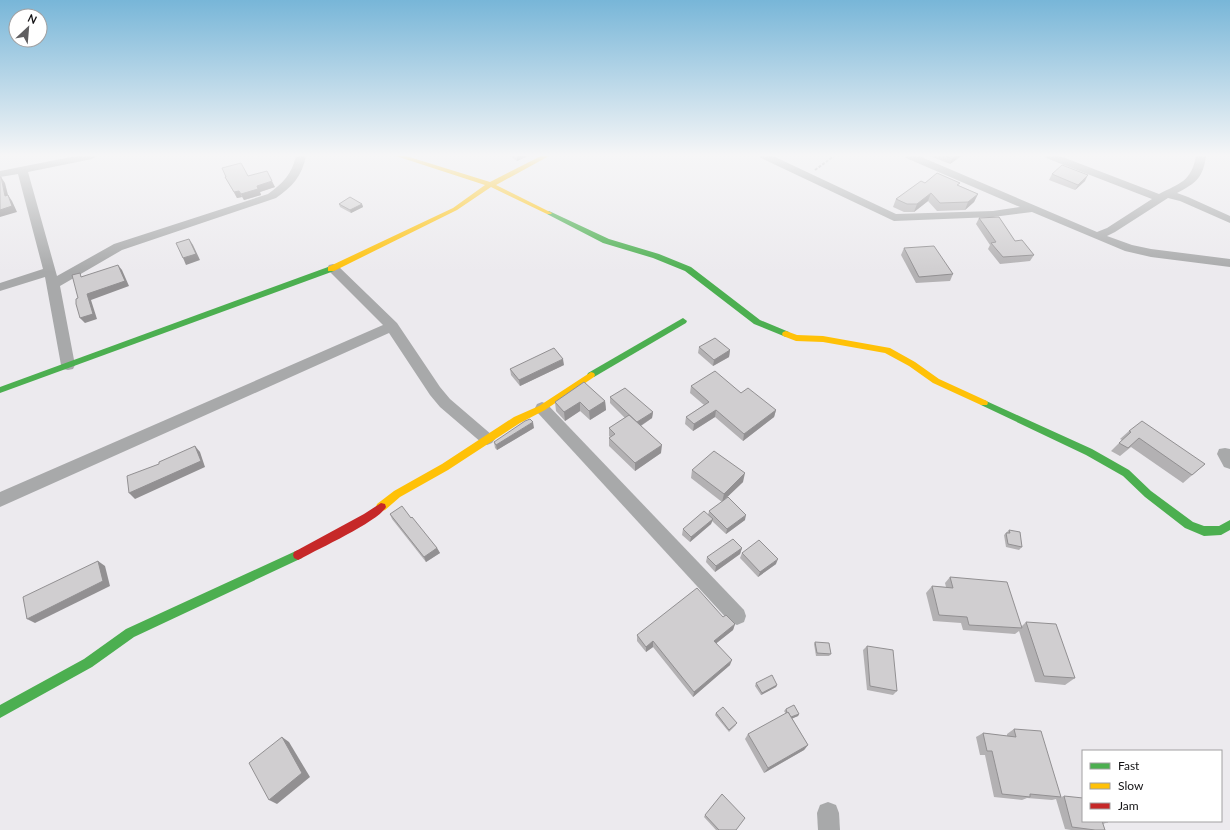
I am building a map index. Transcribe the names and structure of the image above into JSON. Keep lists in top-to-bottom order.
{
  "legend": ["Fast", "Slow", "Jam"],
  "north": "top right"
}
